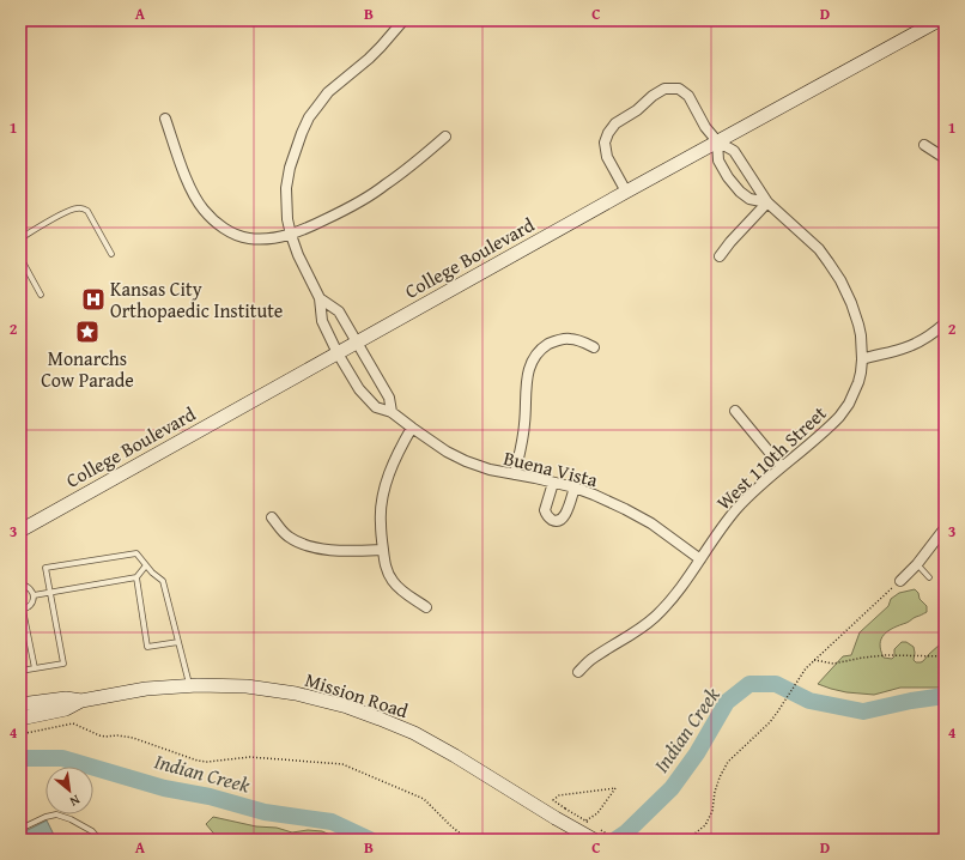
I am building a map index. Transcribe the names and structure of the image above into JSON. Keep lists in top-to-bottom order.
{
  "streets": {
    "main road": ["College Boulevard", "Mission Road"],
    "street": ["West 110th Street", "Buena Vista"]
  },
  "crossings": [
    ["College Boulevard", "Buena Vista"],
    ["West 110th Street", "Buena Vista"]
  ],
  "water": ["Indian Creek"],
  "places": {
    "hospital": ["Kansas City Orthopaedic Institute"],
    "place": ["Monarchs Cow Parade"]
  },
  "north": "bottom right",
  "grid": {
    "columns": [
      "A",
      "B",
      "C",
      "D"
    ],
    "rows": [
      "1",
      "2",
      "3",
      "4"
    ]
  }
}
